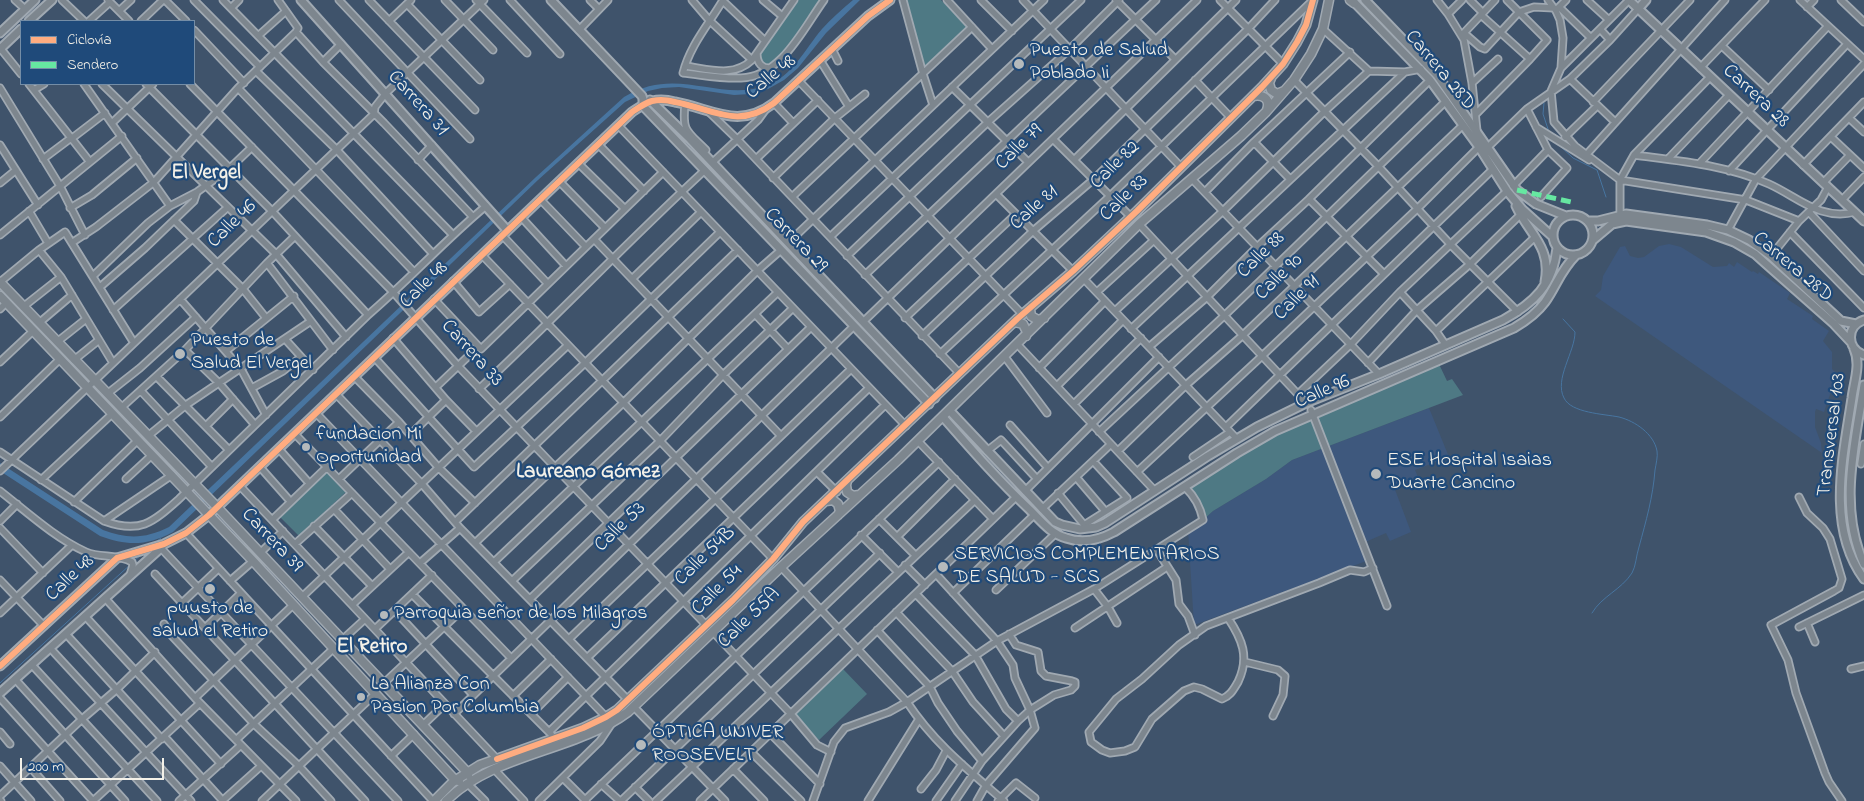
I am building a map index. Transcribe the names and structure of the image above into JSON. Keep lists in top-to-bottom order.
{
  "streets": {
    "main road": ["Calle 83", "Carrera 39", "Calle 54"],
    "street": [
      "Carrera 28D",
      "Calle 48",
      "Carrera 28",
      "Carrera 31",
      "Calle 79",
      "Calle 82",
      "Calle 81",
      "Calle 46",
      "Carrera 29",
      "Calle 88",
      "Calle 90",
      "Calle 91",
      "Carrera 33",
      "Calle 96",
      "Transversal 103",
      "Calle 53",
      "Calle 54B",
      "Calle 55A"
    ]
  },
  "crossings": [
    ["Carrera 28D", "Calle 88"],
    ["Carrera 28D", "Calle 90"],
    ["Carrera 28D", "Calle 91"],
    ["Carrera 28D", "Calle 96"],
    ["Carrera 28D", "Transversal 103"],
    ["Calle 48", "Carrera 31"],
    ["Calle 48", "Carrera 29"],
    ["Calle 48", "Carrera 33"],
    ["Calle 48", "Carrera 39"],
    ["Carrera 31", "Calle 46"],
    ["Calle 82", "Calle 83"],
    ["Calle 83", "Carrera 29"],
    ["Calle 83", "Calle 54"],
    ["Calle 46", "Carrera 33"],
    ["Calle 46", "Carrera 39"],
    ["Carrera 29", "Calle 53"],
    ["Carrera 29", "Calle 54"],
    ["Carrera 33", "Calle 53"],
    ["Carrera 33", "Calle 54B"],
    ["Carrera 33", "Calle 54"],
    ["Carrera 39", "Calle 54"],
    ["Calle 54B", "Calle 54"]
  ],
  "districts": ["El Vergel", "Laureano Gómez", "El Retiro"],
  "places": [
    "Puesto de Salud Poblado Ii",
    "Puesto de Salud El Vergel",
    "fundacion Mi Oportunidad",
    "ESE Hospital Isaias Duarte Cancino",
    "SERVICIOS COMPLEMENTARIOS DE SALUD - SCS",
    "puusto de salud el Retiro",
    "Parroquia señor de los Milagros",
    "La Alianza Con Pasion Por Columbia",
    "ÓPTICA UNIVER ROOSEVELT"
  ],
  "legend": ["Ciclovía", "Sendero"],
  "scale_bar": "200 m"
}
